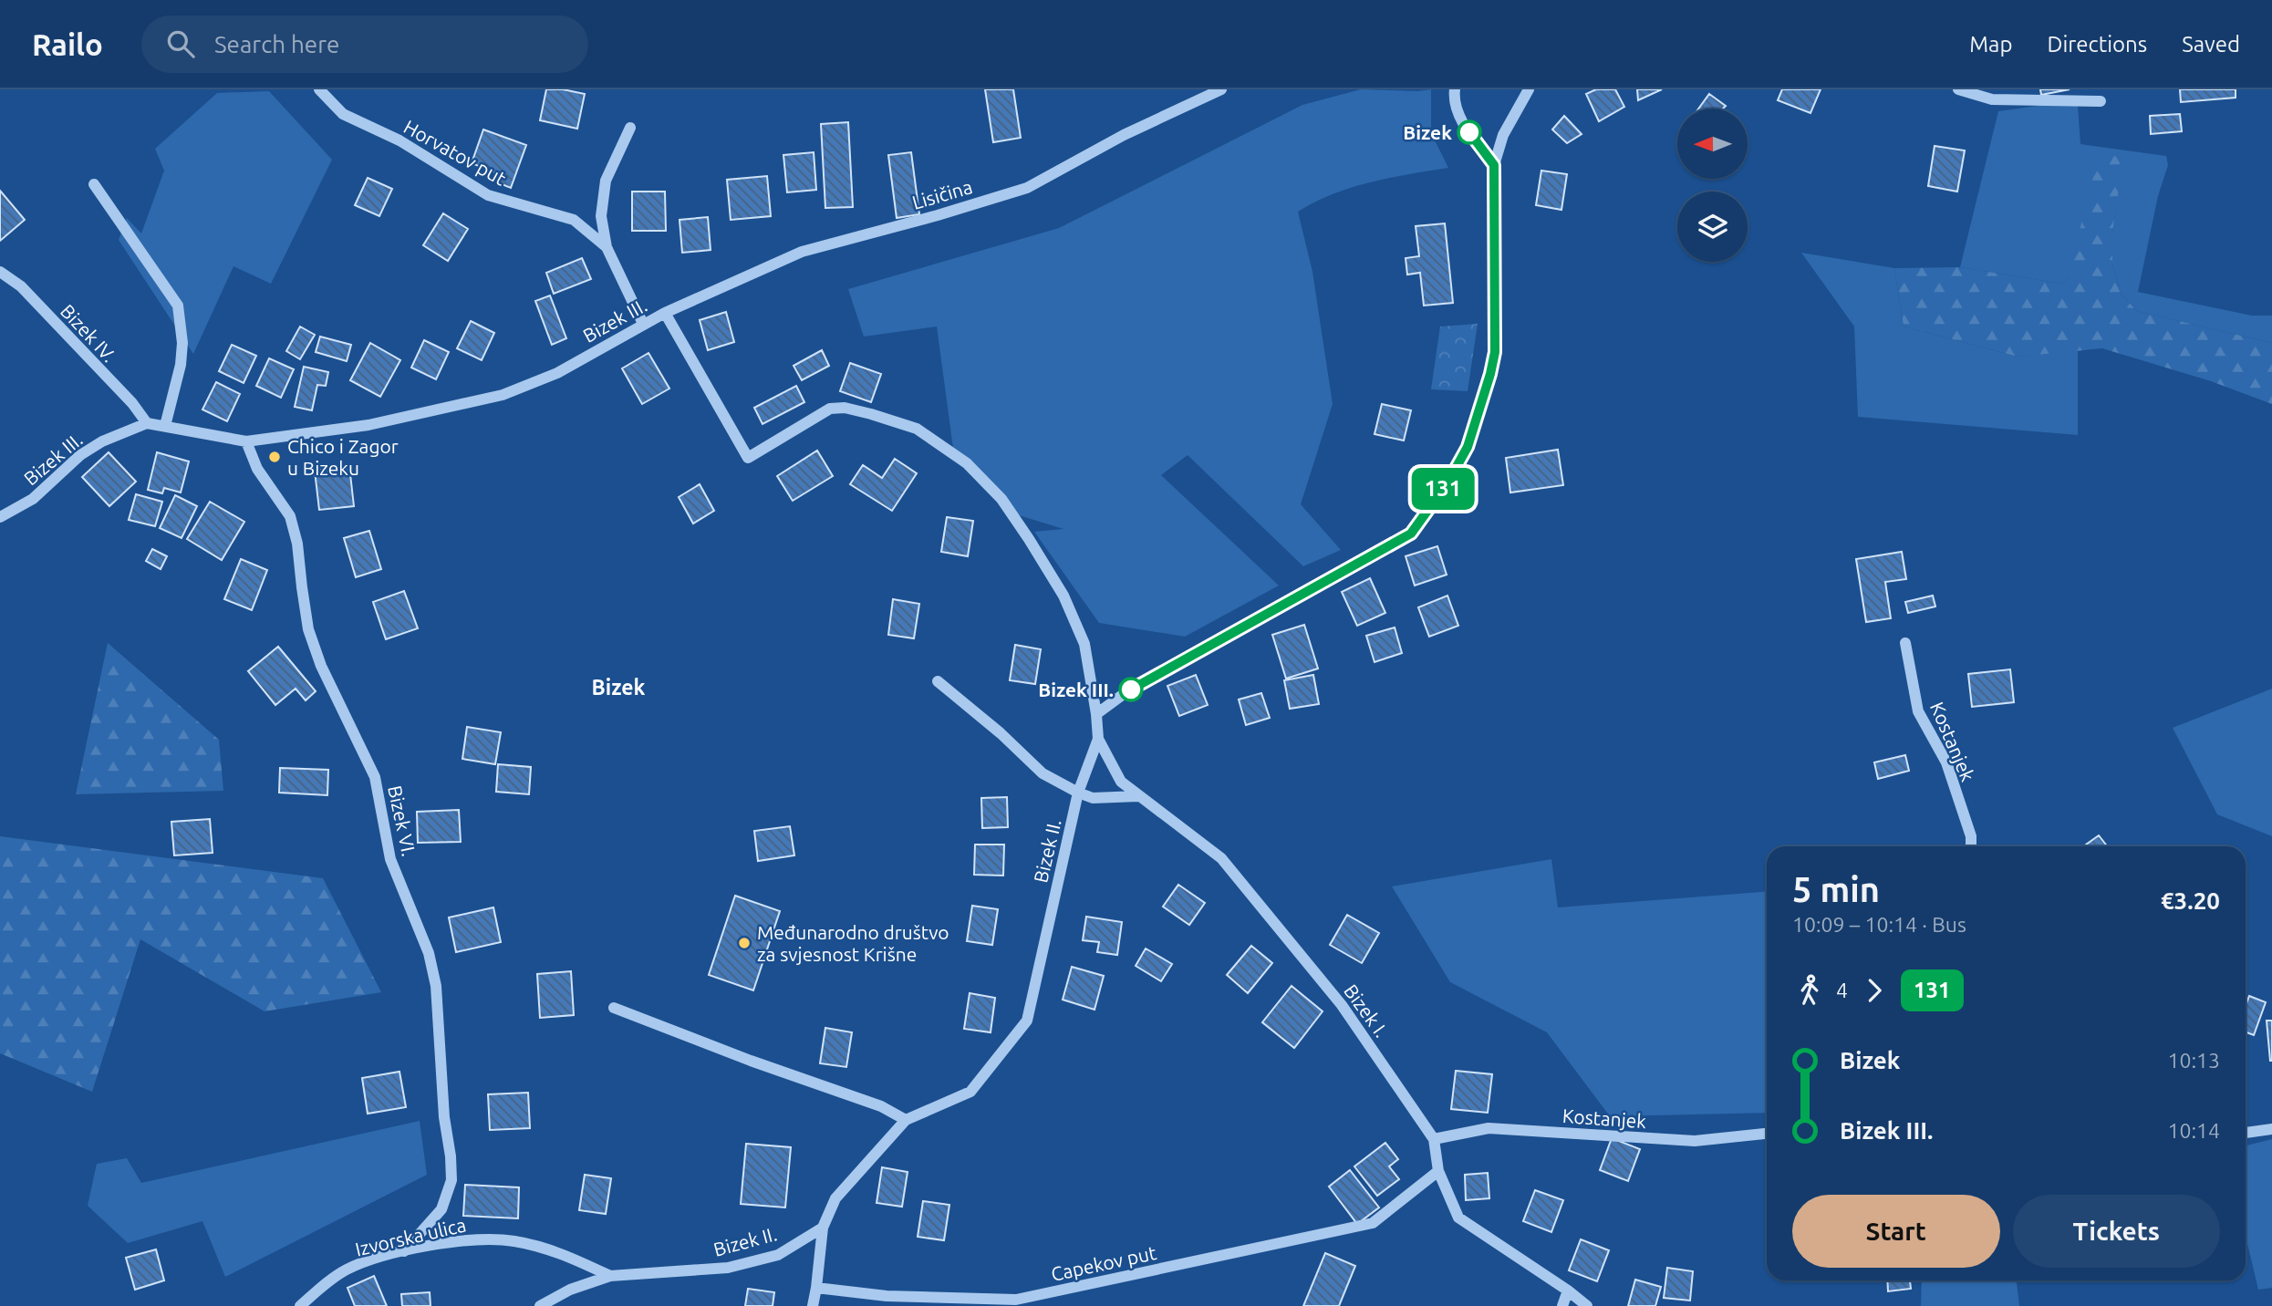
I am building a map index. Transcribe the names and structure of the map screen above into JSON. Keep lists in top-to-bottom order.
{
  "streets": {
    "street": [
      "Horvatov put",
      "Lisičina",
      "Bizek III.",
      "Bizek IV.",
      "Kostanjek",
      "Bizek VI.",
      "Bizek II.",
      "Bizek I.",
      "Izvorska ulica",
      "Capekov put"
    ]
  },
  "crossings": [
    ["Horvatov put", "Bizek III."],
    ["Lisičina", "Bizek III."],
    ["Bizek III.", "Bizek IV."],
    ["Bizek III.", "Bizek VI."],
    ["Bizek III.", "Bizek II."],
    ["Kostanjek", "Bizek I."],
    ["Bizek VI.", "Izvorska ulica"],
    ["Bizek II.", "Bizek I."],
    ["Bizek II.", "Izvorska ulica"],
    ["Bizek I.", "Capekov put"]
  ],
  "districts": ["Bizek"],
  "places": [
    "Bizek",
    "Chico i Zagor u Bizeku",
    "Bizek III.",
    "Međunarodno društvo za svjesnost Krišne"
  ],
  "lines": ["bus line 131"],
  "north": "left",
  "page": {
    "header": "Railo",
    "search": "Search here",
    "nav": ["Map", "Directions", "Saved"],
    "on_map": "131",
    "heading": ["5 min", "10:09 – 10:14 · Bus", "€3.20"],
    "legs": ["4", "131"],
    "list": [
      {
        "name": "Bizek",
        "value": "10:13"
      },
      {
        "name": "Bizek III.",
        "value": "10:14"
      }
    ],
    "buttons": ["Start", "Tickets"]
  }
}
